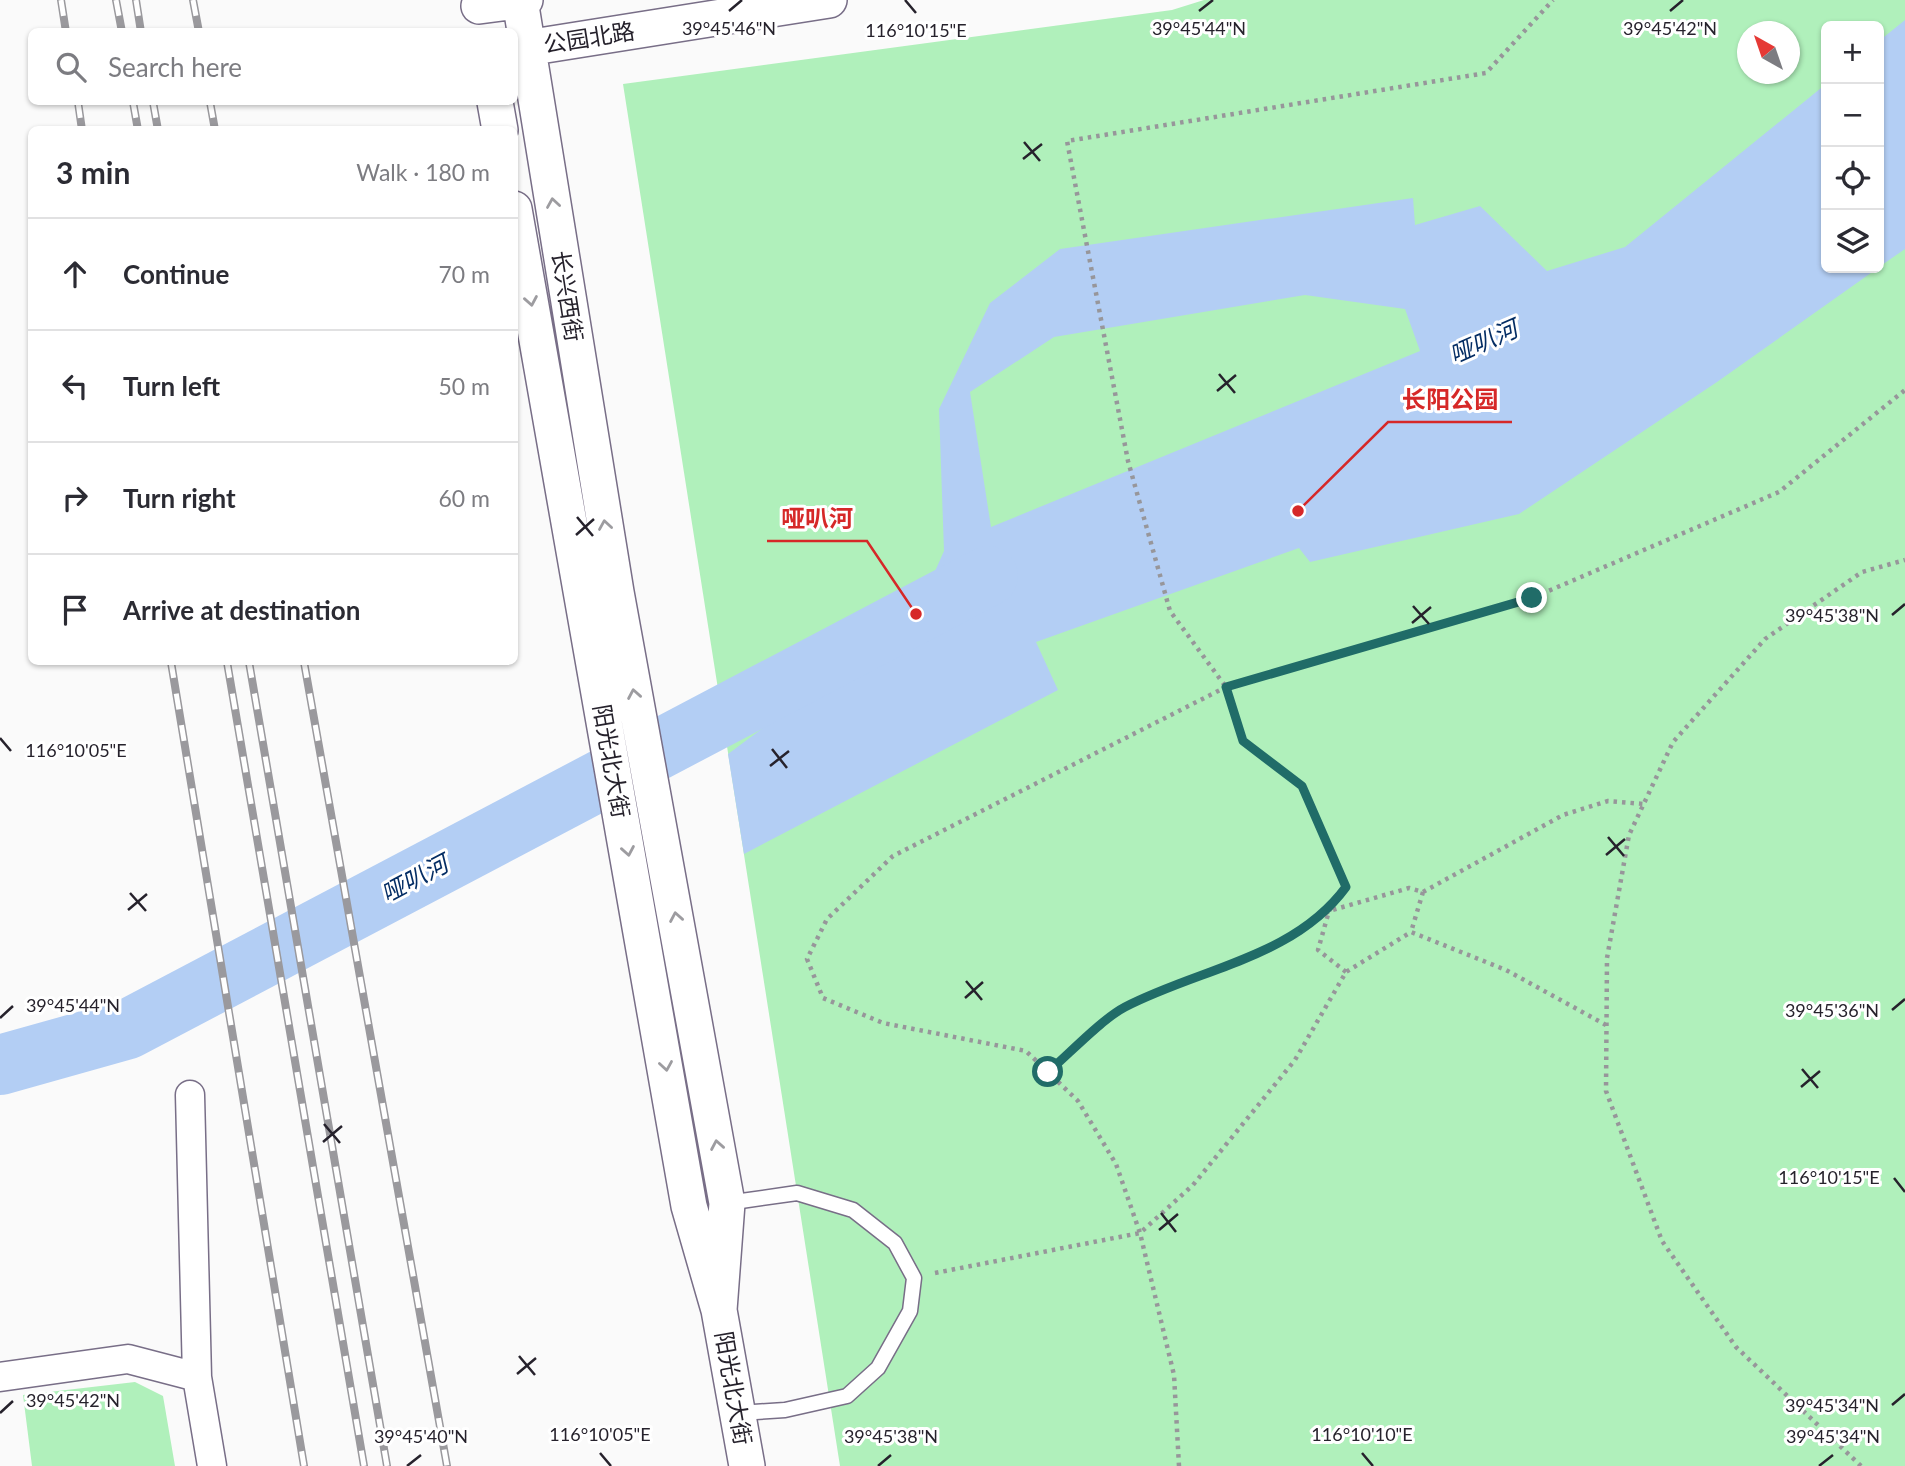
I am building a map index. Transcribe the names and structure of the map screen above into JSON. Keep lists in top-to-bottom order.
{
  "streets": {
    "street": ["公园北路", "长兴西街", "阳光北大街"]
  },
  "crossings": [
    ["公园北路", "长兴西街"],
    ["长兴西街", "阳光北大街"]
  ],
  "one_way": ["长兴西街"],
  "water": ["哑叭河"],
  "places": ["长阳公园", "哑叭河"],
  "north": "top left",
  "page": {
    "map_buttons": ["+", "−"],
    "search": "Search here",
    "heading": ["3 min", "Walk · 180 m"],
    "list": [
      ["Continue", "70 m"],
      ["Turn left", "50 m"],
      ["Turn right", "60 m"],
      "Arrive at destination"
    ]
  },
  "coordinates": [
    "39°45'46\"N",
    "39°45'44\"N",
    "39°45'42\"N",
    "116°10'15\"E",
    "39°45'38\"N",
    "116°10'05\"E",
    "39°45'36\"N",
    "39°45'34\"N",
    "116°10'10\"E",
    "39°45'40\"N"
  ]
}
